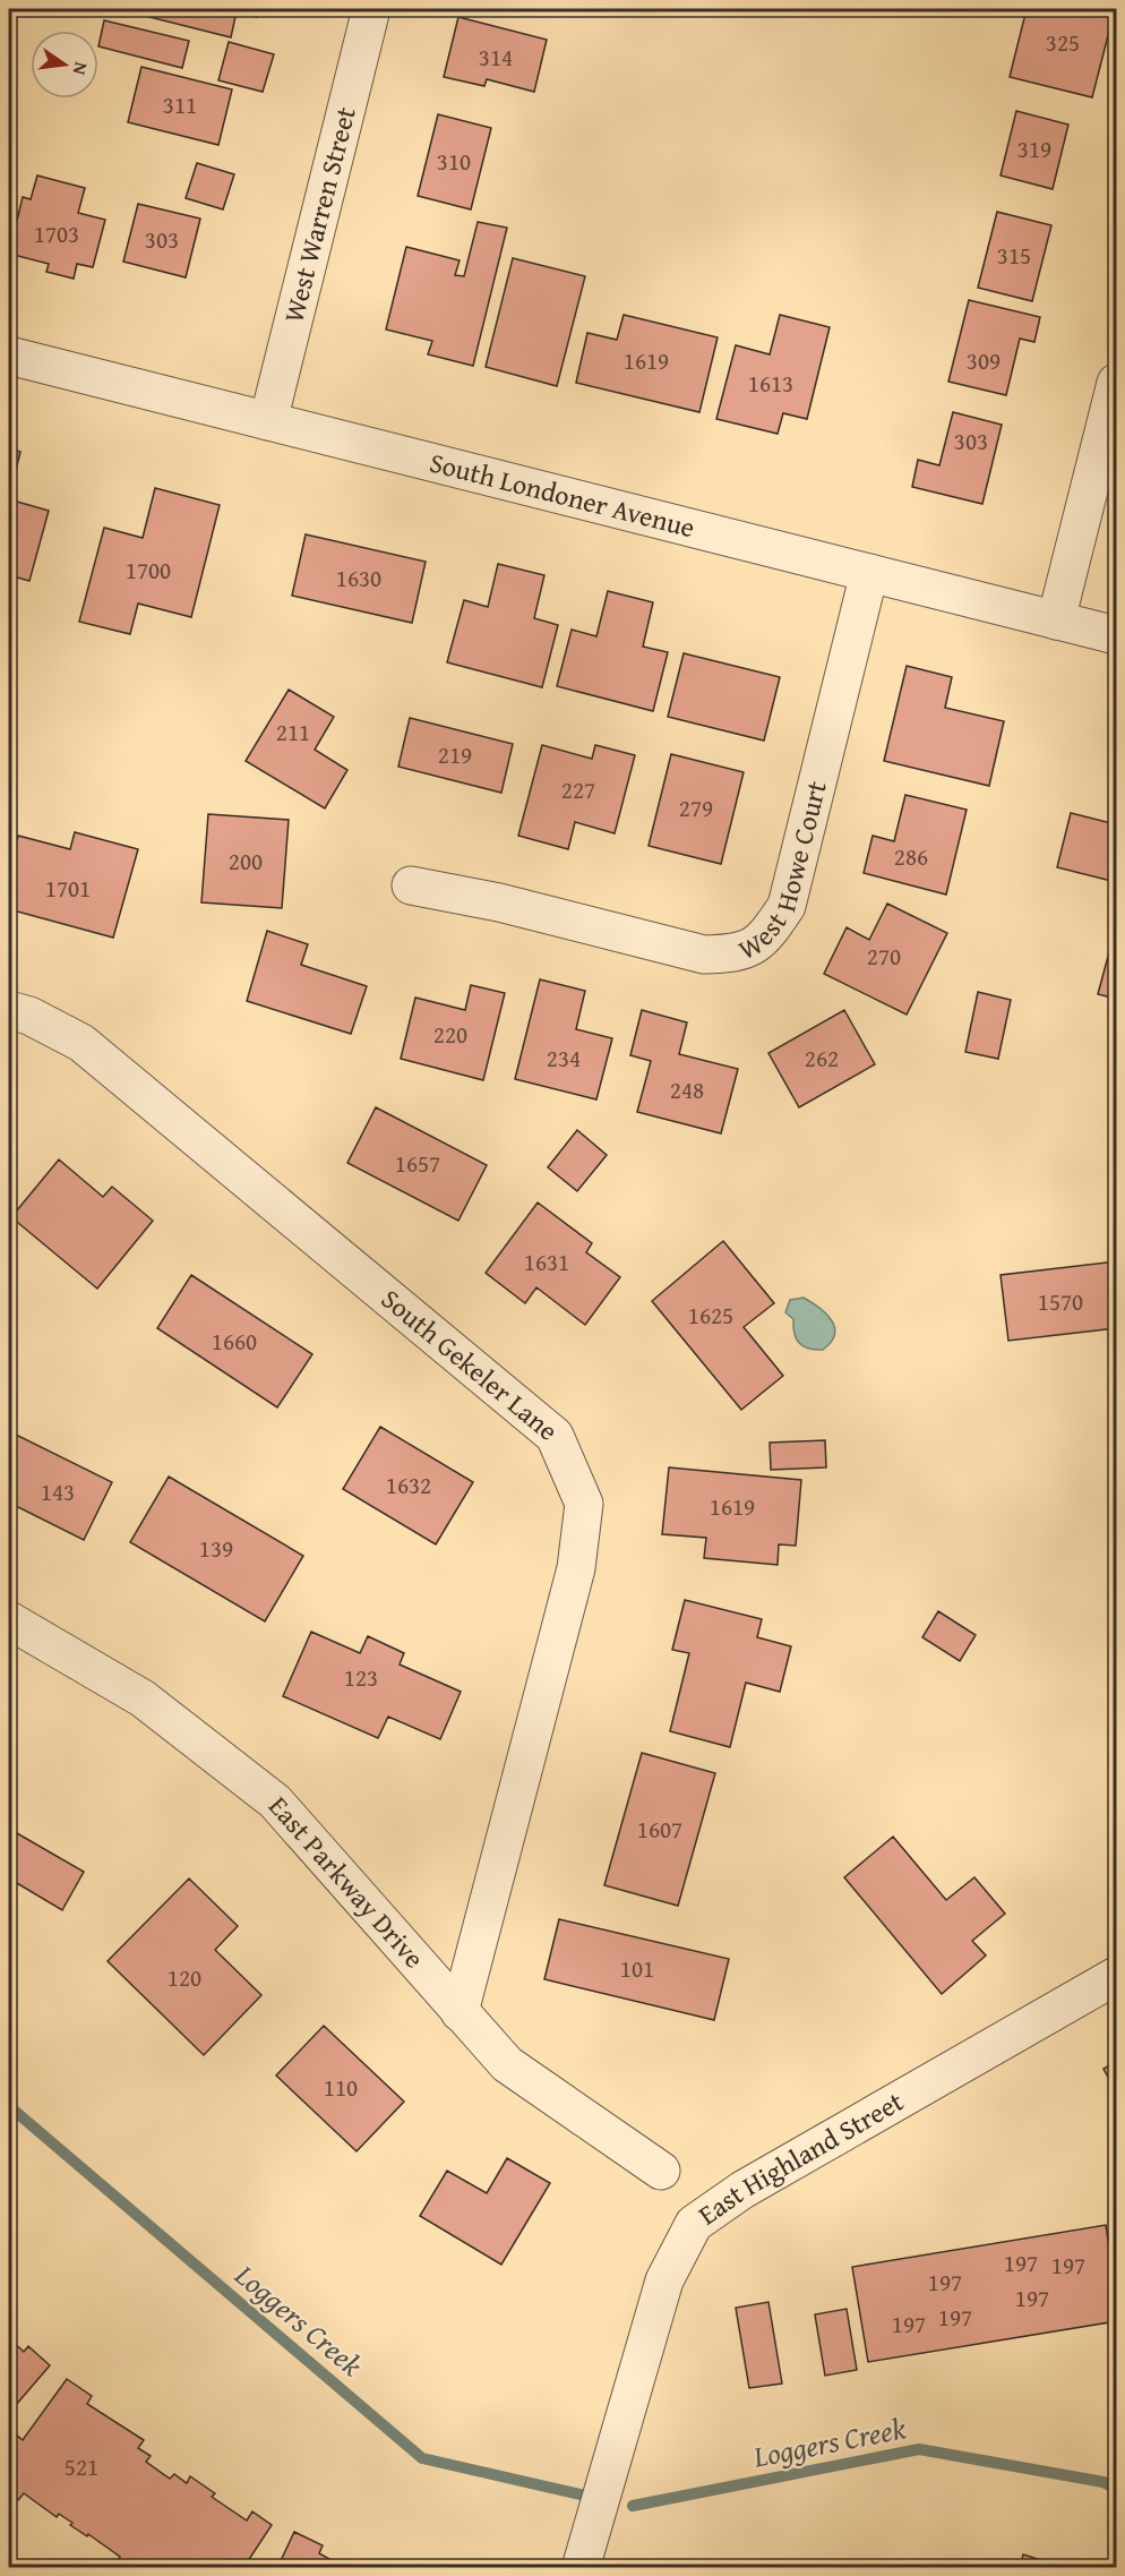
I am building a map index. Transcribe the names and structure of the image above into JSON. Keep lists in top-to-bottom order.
{
  "streets": {
    "street": [
      "West Warren Street",
      "South Londoner Avenue",
      "West Howe Court",
      "South Gekeler Lane",
      "East Parkway Drive",
      "East Highland Street"
    ]
  },
  "crossings": [
    ["West Warren Street", "South Londoner Avenue"],
    ["South Londoner Avenue", "West Howe Court"],
    ["South Gekeler Lane", "East Parkway Drive"]
  ],
  "water": ["Loggers Creek"],
  "house_numbers": [
    "325",
    "314",
    "311",
    "319",
    "310",
    "1703",
    "303",
    "315",
    "1619",
    "309",
    "1613",
    "303",
    "1700",
    "1630",
    "211",
    "219",
    "227",
    "279",
    "286",
    "200",
    "1701",
    "270",
    "220",
    "234",
    "262",
    "248",
    "1657",
    "1631",
    "1570",
    "1625",
    "1660",
    "1632",
    "143",
    "1619",
    "139",
    "123",
    "1607",
    "101",
    "120",
    "110",
    "197",
    "197",
    "197",
    "197",
    "197",
    "197",
    "521"
  ],
  "north": "right"
}
